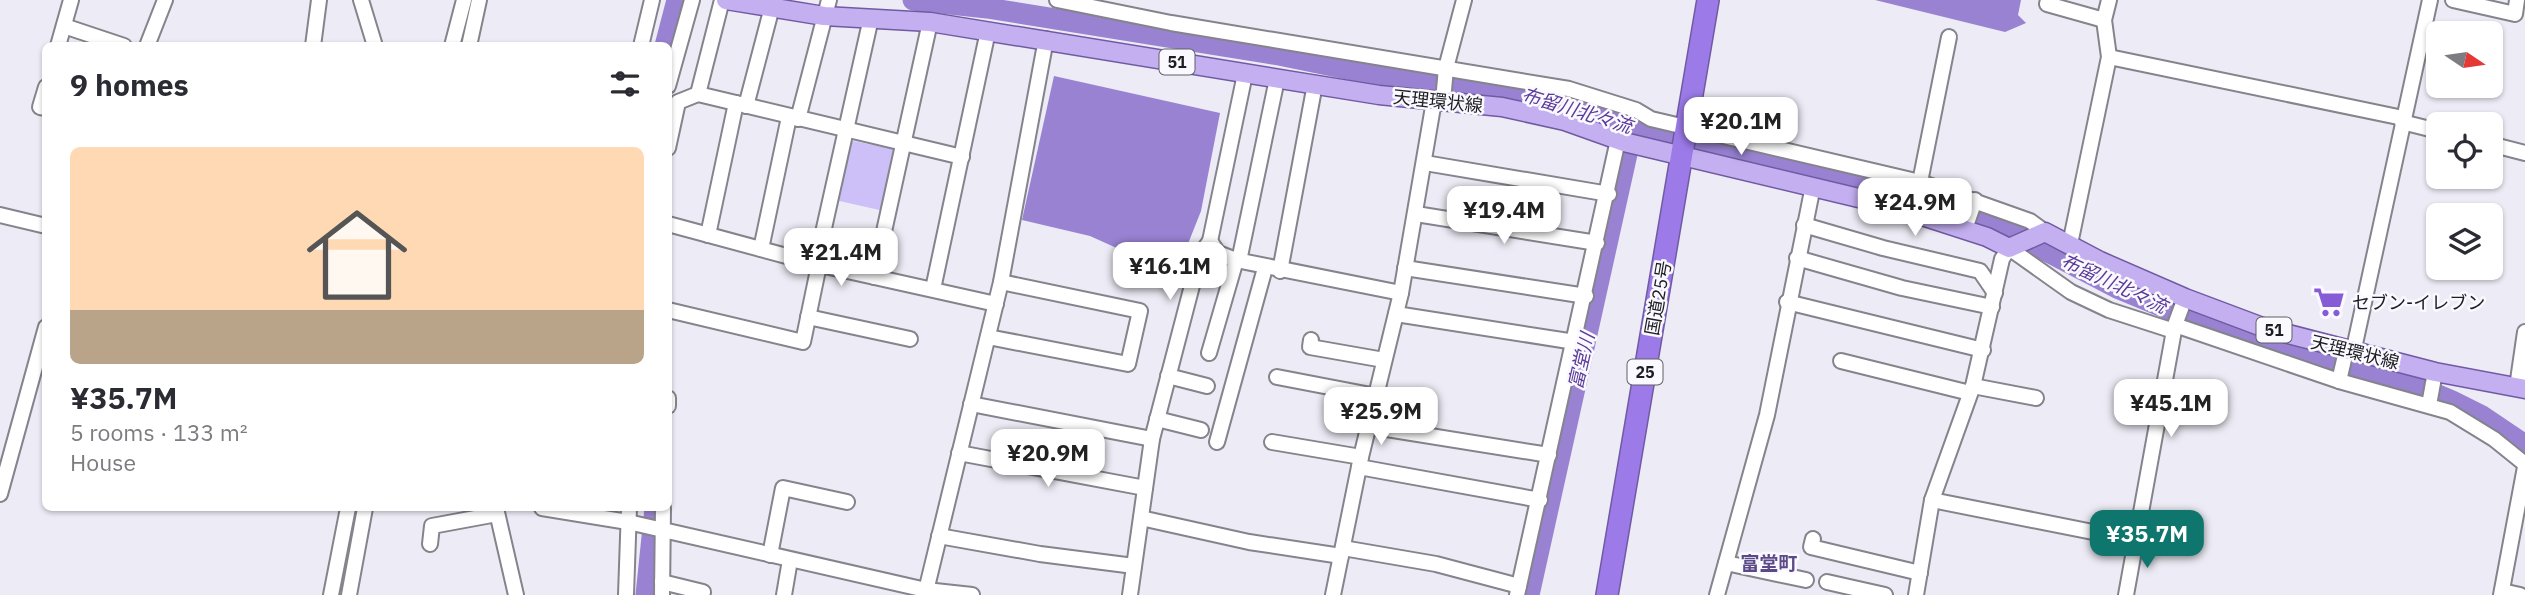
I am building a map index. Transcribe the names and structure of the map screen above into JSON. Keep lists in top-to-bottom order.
{
  "streets": {
    "highway": ["国道25号", "25"],
    "main road": ["51", "天理環状線"]
  },
  "crossings": [
    ["天理環状線", "国道25号"]
  ],
  "districts": ["富堂町"],
  "water": ["布留川北々流", "富堂川"],
  "places": {
    "supermarket": ["セブン-イレブン"]
  },
  "north": "right",
  "page": {
    "heading": "9 homes",
    "price": [
      "¥20.1M",
      "¥24.9M",
      "¥19.4M",
      "¥21.4M",
      "¥16.1M",
      "¥45.1M",
      "¥25.9M",
      "¥20.9M",
      "¥35.7M"
    ],
    "list": [
      {
        "name": "¥35.7M",
        "note": "5 rooms · 133 m² · House"
      }
    ]
  }
}
